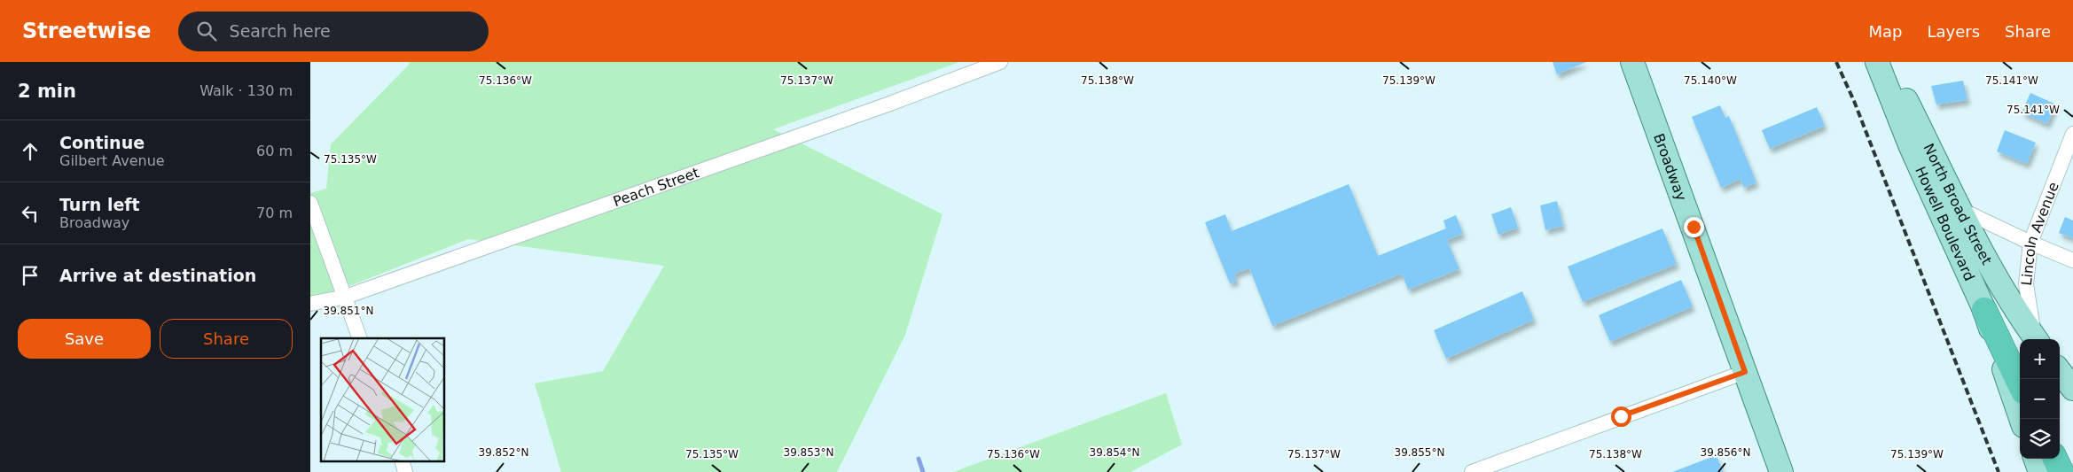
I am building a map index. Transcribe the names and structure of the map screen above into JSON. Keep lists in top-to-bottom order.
{
  "streets": {
    "main road": ["Broadway", "North Broad Street", "Howell Boulevard"],
    "street": ["Peach Street", "Lincoln Avenue"]
  },
  "page": {
    "header": "Streetwise",
    "search": "Search here",
    "nav": ["Map", "Layers", "Share"],
    "heading": ["2 min", "Walk · 130 m"],
    "list": [
      ["Continue", "Gilbert Avenue", "60 m"],
      ["Turn left", "Broadway", "70 m"],
      "Arrive at destination"
    ],
    "buttons": ["Save", "Share"],
    "map_buttons": ["+", "−"]
  },
  "coordinates": [
    "75.136°W",
    "75.137°W",
    "75.138°W",
    "75.139°W",
    "75.140°W",
    "75.141°W",
    "75.135°W",
    "39.851°N",
    "39.852°N",
    "39.853°N",
    "39.854°N",
    "39.855°N",
    "39.856°N"
  ]
}
